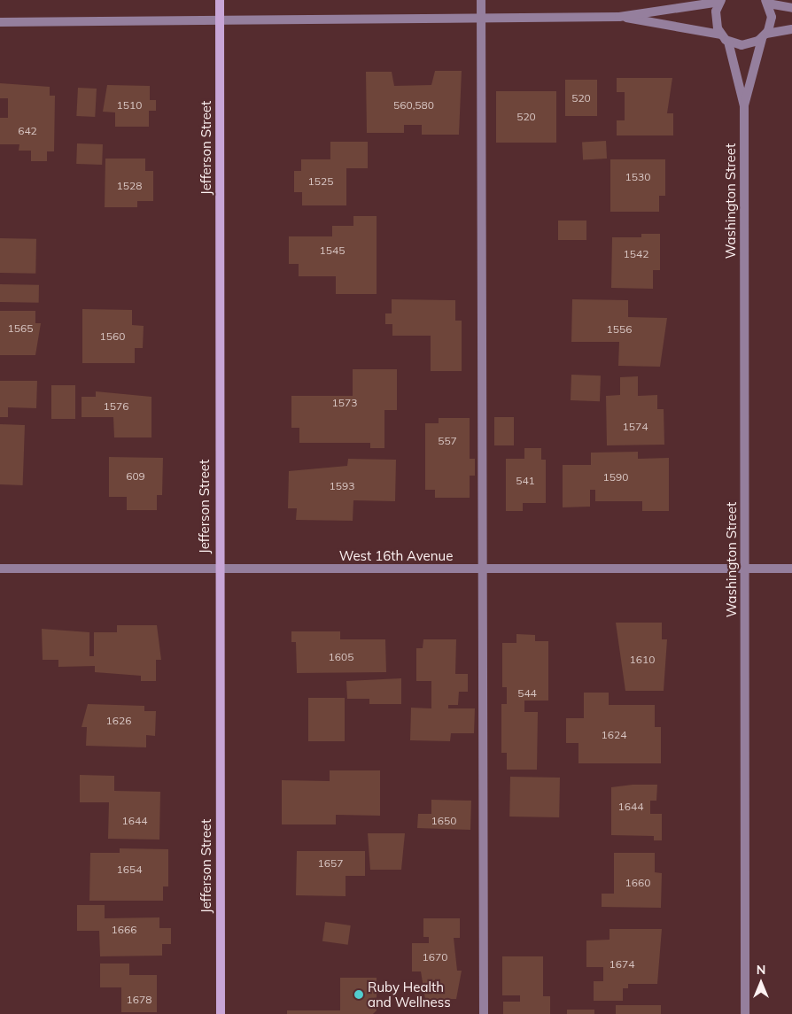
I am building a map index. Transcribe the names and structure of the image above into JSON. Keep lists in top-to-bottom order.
{
  "streets": {
    "street": ["Jefferson Street", "Washington Street", "West 16th Avenue"]
  },
  "crossings": [
    ["Jefferson Street", "West 16th Avenue"],
    ["Washington Street", "West 16th Avenue"]
  ],
  "places": ["Ruby Health and Wellness"],
  "house_numbers": [
    "520",
    "1510",
    "560,580",
    "520",
    "642",
    "1530",
    "1525",
    "1528",
    "1545",
    "1542",
    "1565",
    "1556",
    "1560",
    "1573",
    "1576",
    "1574",
    "557",
    "609",
    "1590",
    "541",
    "1593",
    "1605",
    "1610",
    "544",
    "1626",
    "1624",
    "1644",
    "1644",
    "1650",
    "1657",
    "1654",
    "1660",
    "1666",
    "1670",
    "1674",
    "1678"
  ],
  "north": "top"
}
